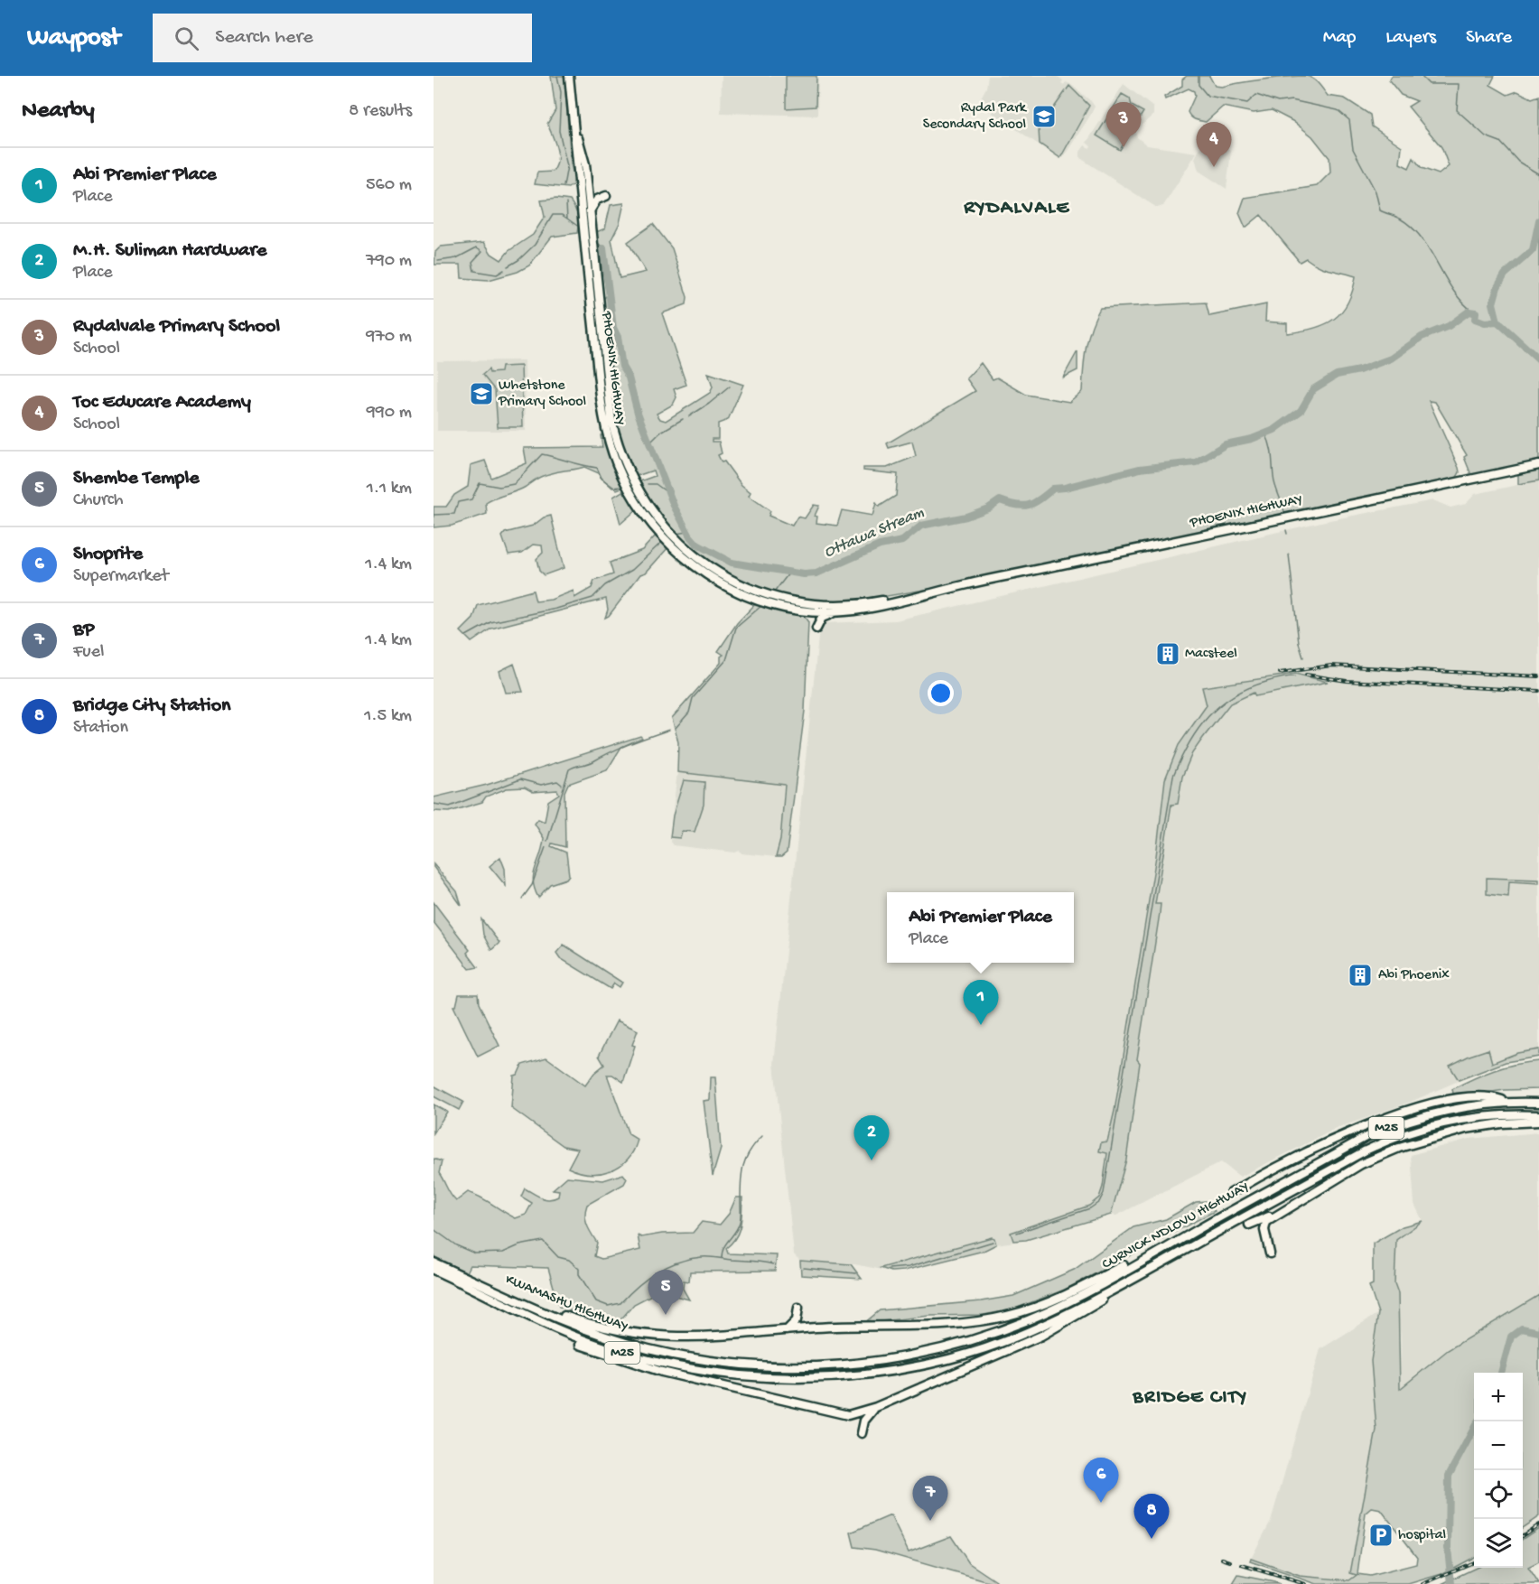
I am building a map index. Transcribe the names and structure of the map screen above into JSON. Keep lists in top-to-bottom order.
{
  "streets": {
    "main road": [
      "PHOENIX HIGHWAY",
      "M25",
      "CURNICK NDLOVU HIGHWAY",
      "KWAMASHU HIGHWAY"
    ]
  },
  "crossings": [
    ["CURNICK NDLOVU HIGHWAY", "KWAMASHU HIGHWAY"]
  ],
  "districts": ["RYDALVALE", "BRIDGE CITY"],
  "water": ["Ottawa Stream"],
  "places": {
    "school or university": ["Rydal Park Secondary School", "Whetstone Primary School"],
    "building": ["Macsteel", "Abi Phoenix"],
    "parking": ["hospital"]
  },
  "page": {
    "header": "Waypost",
    "search": "Search here",
    "nav": ["Map", "Layers", "Share"],
    "heading": ["Nearby", "8 results"],
    "pins": [
      "3",
      "4",
      "1",
      "2",
      "5",
      "6",
      "7",
      "8"
    ],
    "list": [
      {
        "mark": "1",
        "name": "Abi Premier Place",
        "note": "Place",
        "value": "560 m"
      },
      {
        "mark": "2",
        "name": "M.H. Suliman Hardware",
        "note": "Place",
        "value": "790 m"
      },
      {
        "mark": "3",
        "name": "Rydalvale Primary School",
        "note": "School",
        "value": "970 m"
      },
      {
        "mark": "4",
        "name": "Toc Educare Academy",
        "note": "School",
        "value": "990 m"
      },
      {
        "mark": "5",
        "name": "Shembe Temple",
        "note": "Church",
        "value": "1.1 km"
      },
      {
        "mark": "6",
        "name": "Shoprite",
        "note": "Supermarket",
        "value": "1.4 km"
      },
      {
        "mark": "7",
        "name": "BP",
        "note": "Fuel",
        "value": "1.4 km"
      },
      {
        "mark": "8",
        "name": "Bridge City Station",
        "note": "Station",
        "value": "1.5 km"
      }
    ],
    "popup": ["Abi Premier Place", "Place"],
    "map_buttons": ["+", "−"]
  }
}
